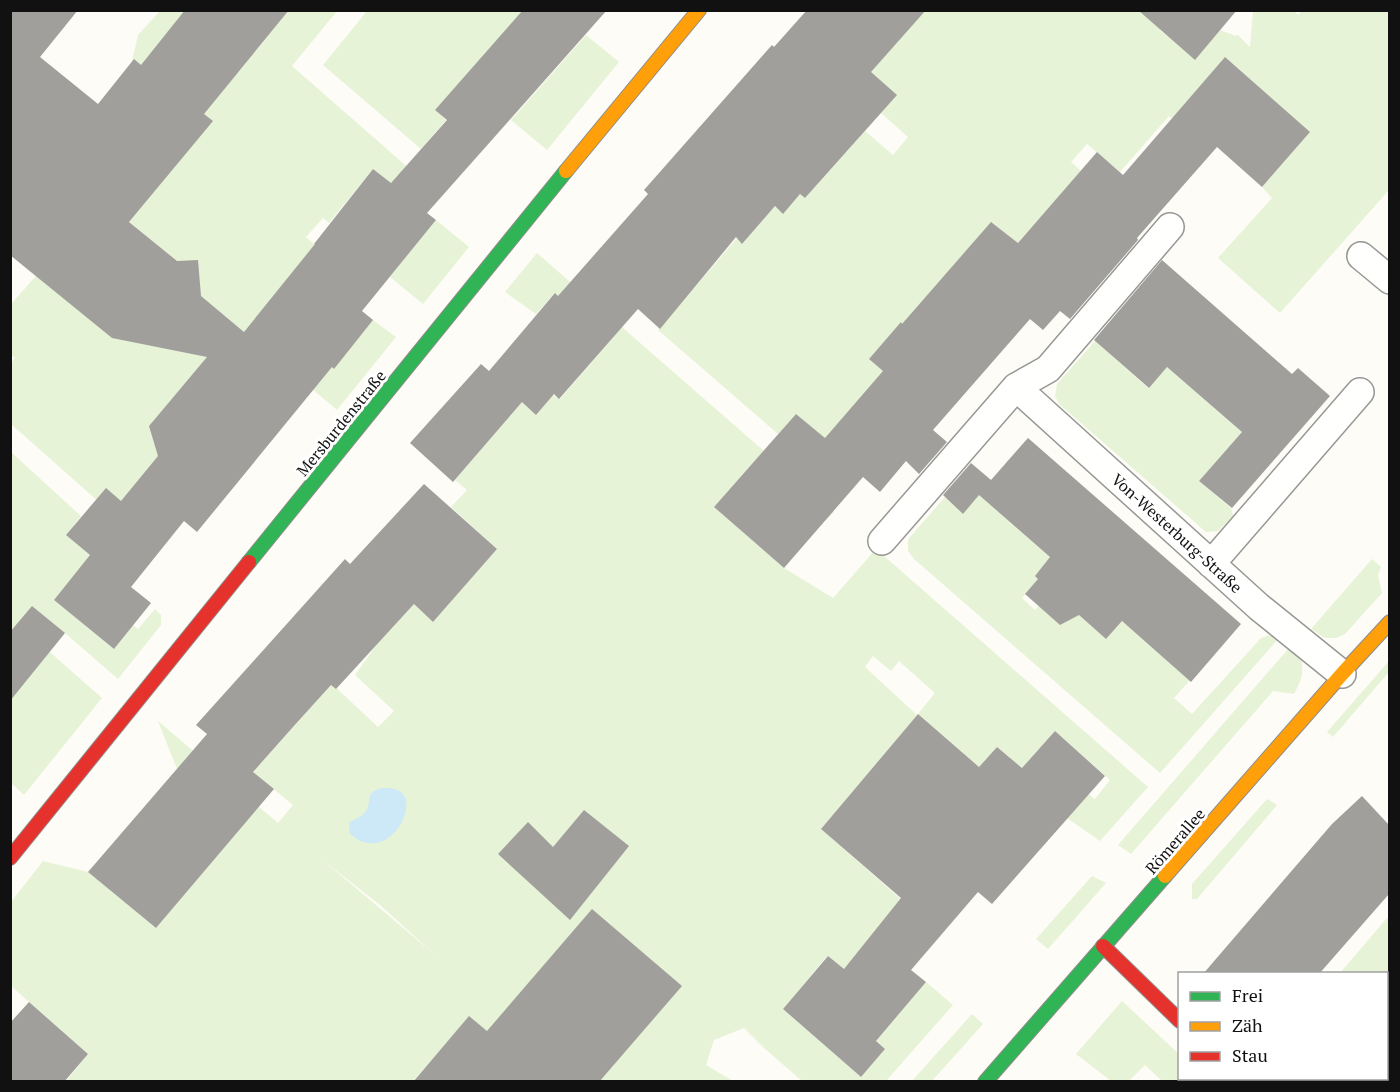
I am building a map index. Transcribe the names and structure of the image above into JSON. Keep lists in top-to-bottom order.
{
  "streets": {
    "street": ["Mersburdenstraße", "Römerallee"],
    "lane": ["Von-Westerburg-Straße"]
  },
  "crossings": [
    ["Von-Westerburg-Straße", "Römerallee"]
  ],
  "legend": ["Frei", "Zäh", "Stau"]
}
